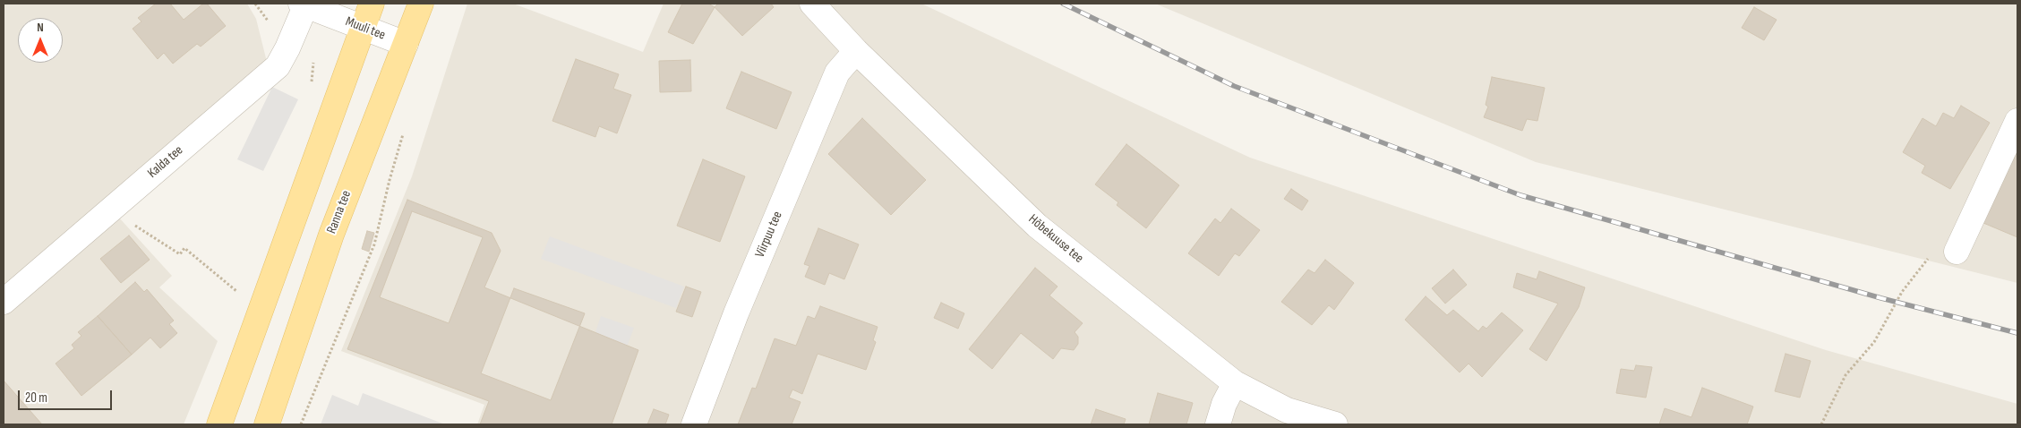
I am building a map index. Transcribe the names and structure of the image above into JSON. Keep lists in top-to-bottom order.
{
  "streets": {
    "main road": ["Ranna tee"],
    "street": [
      "Muuli tee",
      "Kalda tee",
      "Viirpuu tee",
      "Hõbekuuse tee"
    ]
  },
  "crossings": [
    ["Muuli tee", "Kalda tee"],
    ["Muuli tee", "Ranna tee"],
    ["Viirpuu tee", "Hõbekuuse tee"]
  ],
  "scale_bar": "20 m",
  "north": "top"
}
